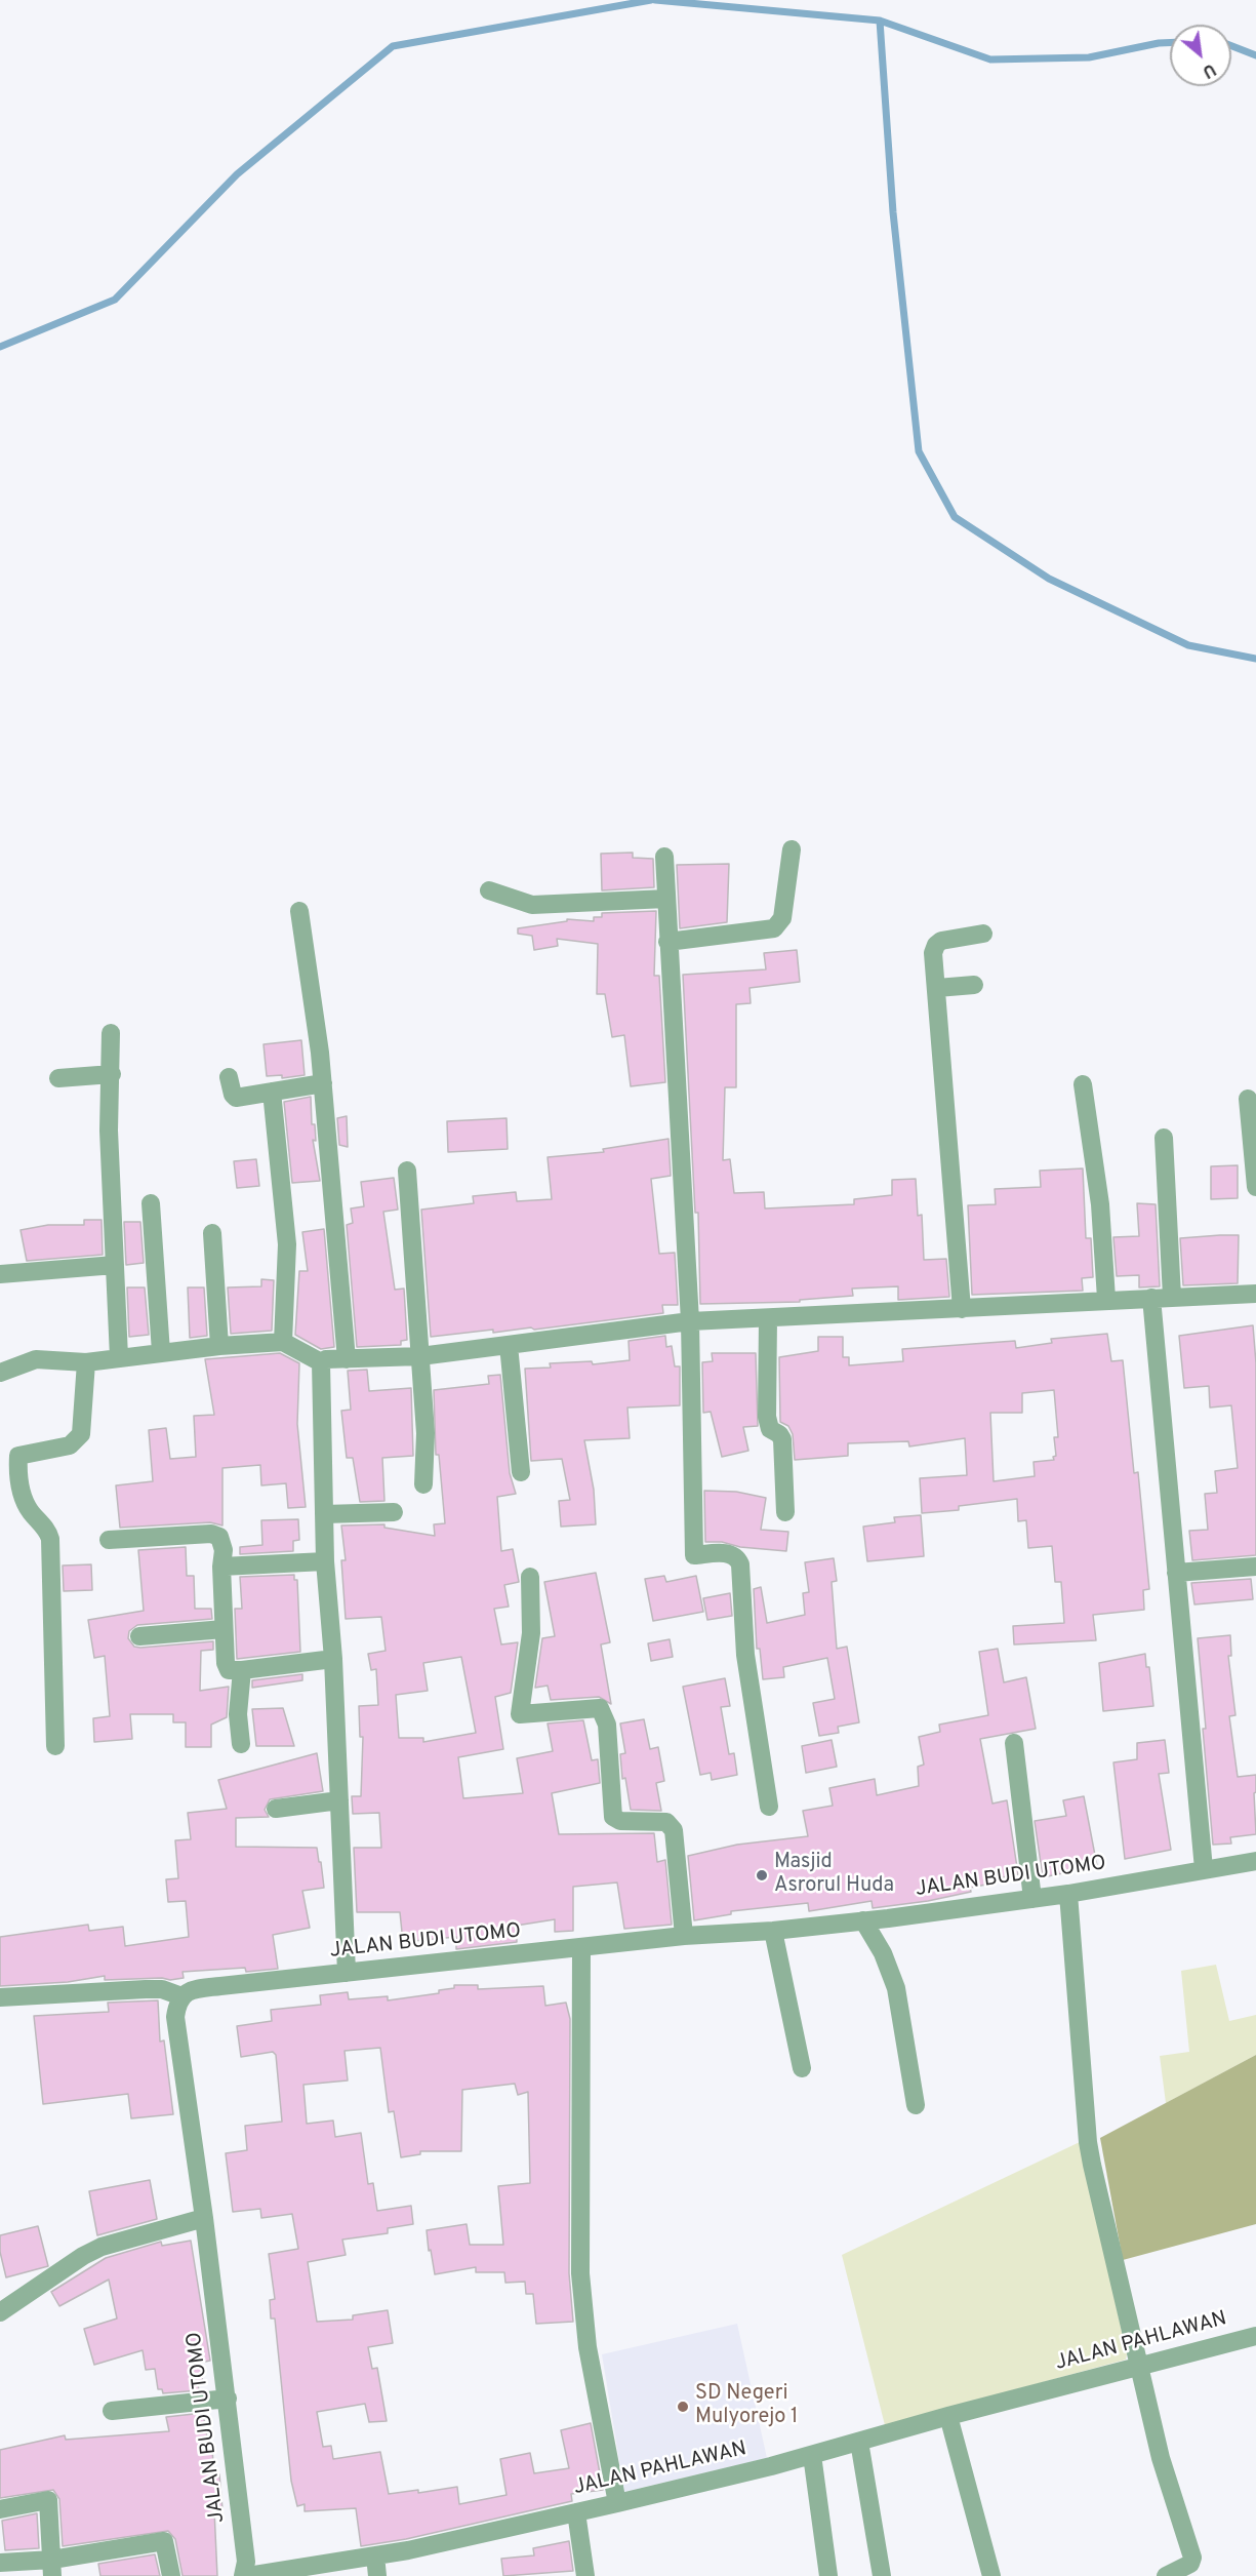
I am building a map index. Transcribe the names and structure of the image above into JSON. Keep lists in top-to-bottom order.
{
  "streets": {
    "street": ["JALAN BUDI UTOMO", "JALAN PAHLAWAN"]
  },
  "crossings": [
    ["JALAN BUDI UTOMO", "JALAN PAHLAWAN"]
  ],
  "places": ["Masjid Asrorul Huda", "SD Negeri Mulyorejo 1"],
  "north": "bottom right"
}
